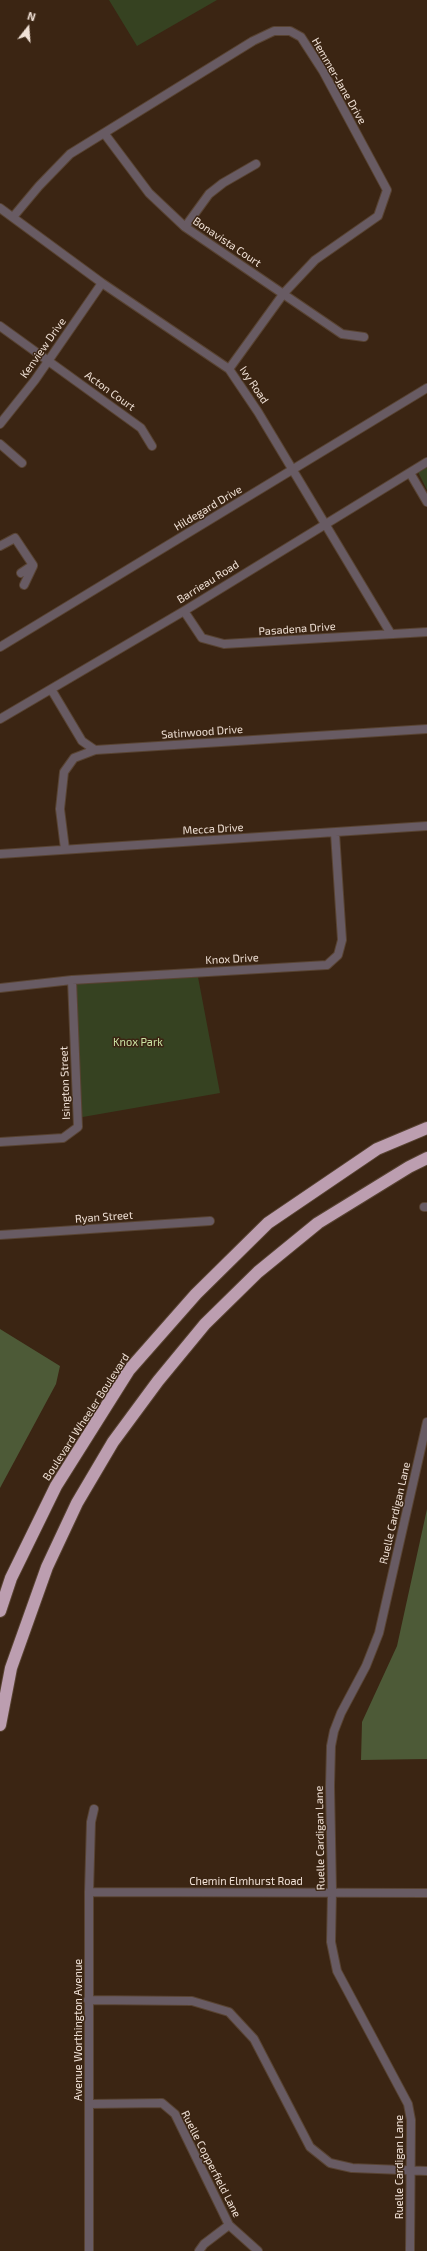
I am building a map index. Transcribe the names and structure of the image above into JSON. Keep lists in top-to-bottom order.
{
  "streets": {
    "highway": ["Boulevard Wheeler Boulevard"],
    "street": [
      "Hemmer-Jane Drive",
      "Bonavista Court",
      "Kenview Drive",
      "Ivy Road",
      "Acton Court",
      "Hildegard Drive",
      "Barrieau Road",
      "Pasadena Drive",
      "Satinwood Drive",
      "Mecca Drive",
      "Knox Drive",
      "Isington Street",
      "Ryan Street",
      "Ruelle Cardigan Lane",
      "Chemin Elmhurst Road",
      "Avenue Worthington Avenue",
      "Ruelle Copperfield Lane"
    ]
  },
  "crossings": [
    ["Hemmer-Jane Drive", "Bonavista Court"],
    ["Hemmer-Jane Drive", "Ivy Road"],
    ["Kenview Drive", "Ivy Road"],
    ["Kenview Drive", "Acton Court"],
    ["Ivy Road", "Hildegard Drive"],
    ["Ivy Road", "Barrieau Road"],
    ["Ivy Road", "Pasadena Drive"],
    ["Barrieau Road", "Pasadena Drive"],
    ["Satinwood Drive", "Mecca Drive"],
    ["Mecca Drive", "Knox Drive"],
    ["Knox Drive", "Isington Street"],
    ["Ruelle Cardigan Lane", "Chemin Elmhurst Road"],
    ["Chemin Elmhurst Road", "Avenue Worthington Avenue"],
    ["Avenue Worthington Avenue", "Ruelle Copperfield Lane"]
  ],
  "parks": ["Knox Park"],
  "north": "top"
}
